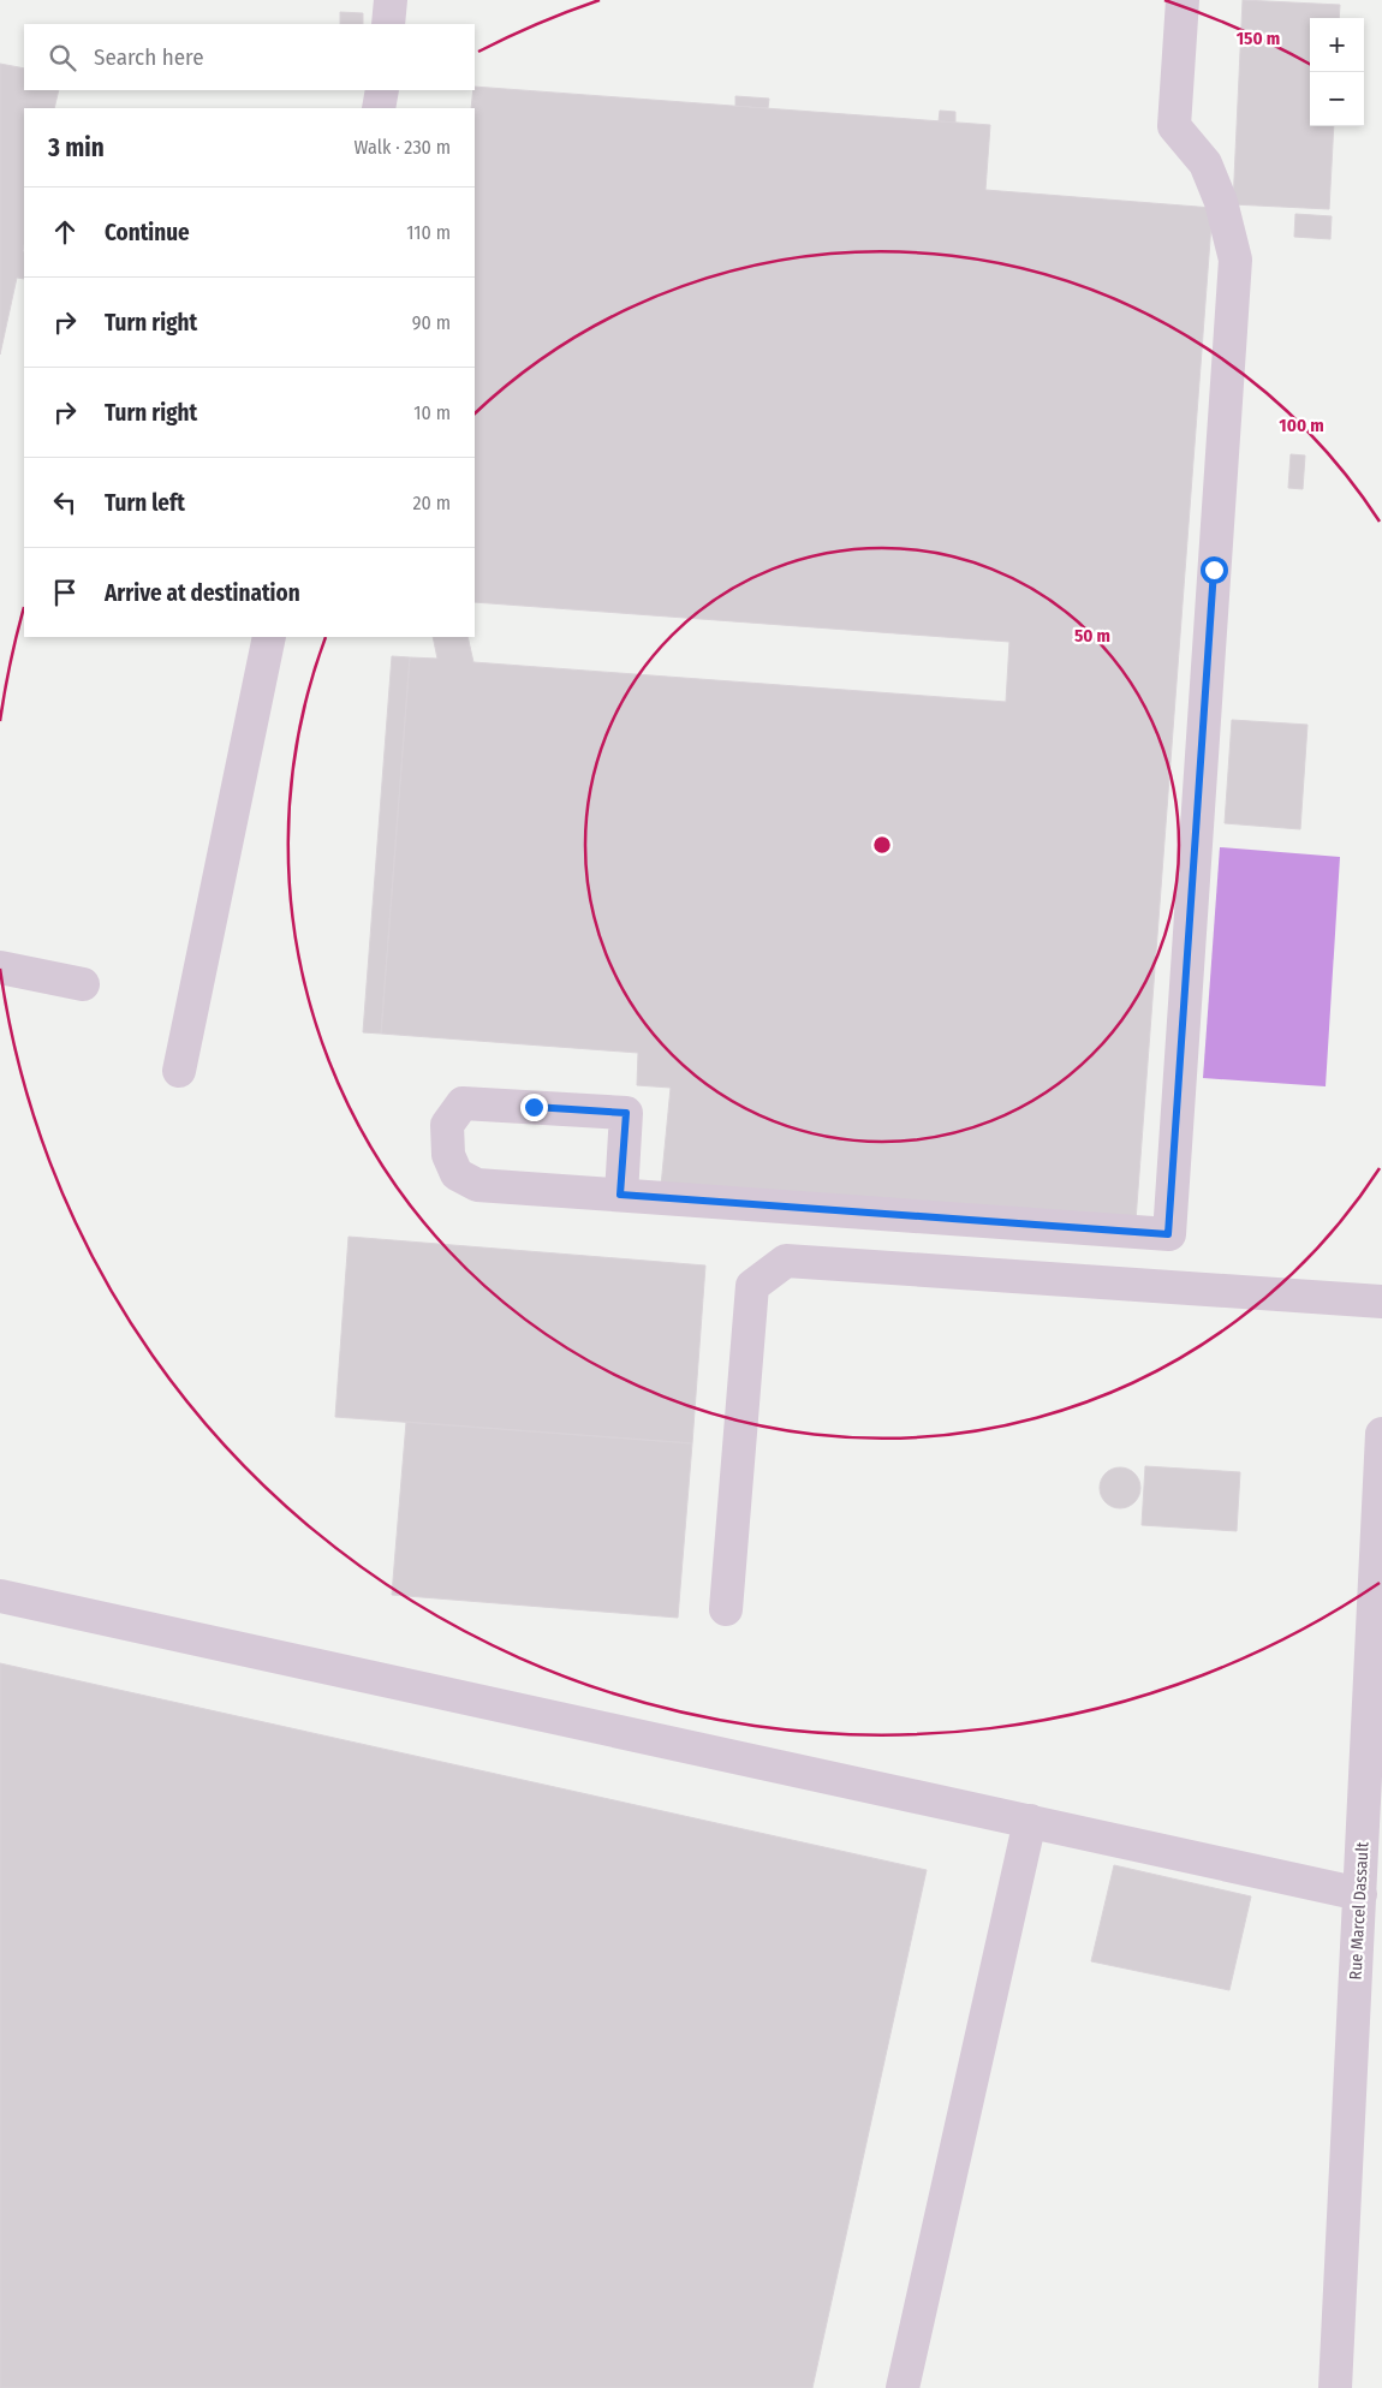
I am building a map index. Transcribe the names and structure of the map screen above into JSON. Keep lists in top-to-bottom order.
{
  "streets": {
    "street": ["Rue Marcel Dassault"]
  },
  "page": {
    "map_buttons": ["+", "−"],
    "search": "Search here",
    "heading": ["3 min", "Walk · 230 m"],
    "list": [
      ["Continue", "110 m"],
      ["Turn right", "90 m"],
      ["Turn right", "10 m"],
      ["Turn left", "20 m"],
      "Arrive at destination"
    ]
  },
  "rings": ["150 m", "100 m", "50 m"]
}
